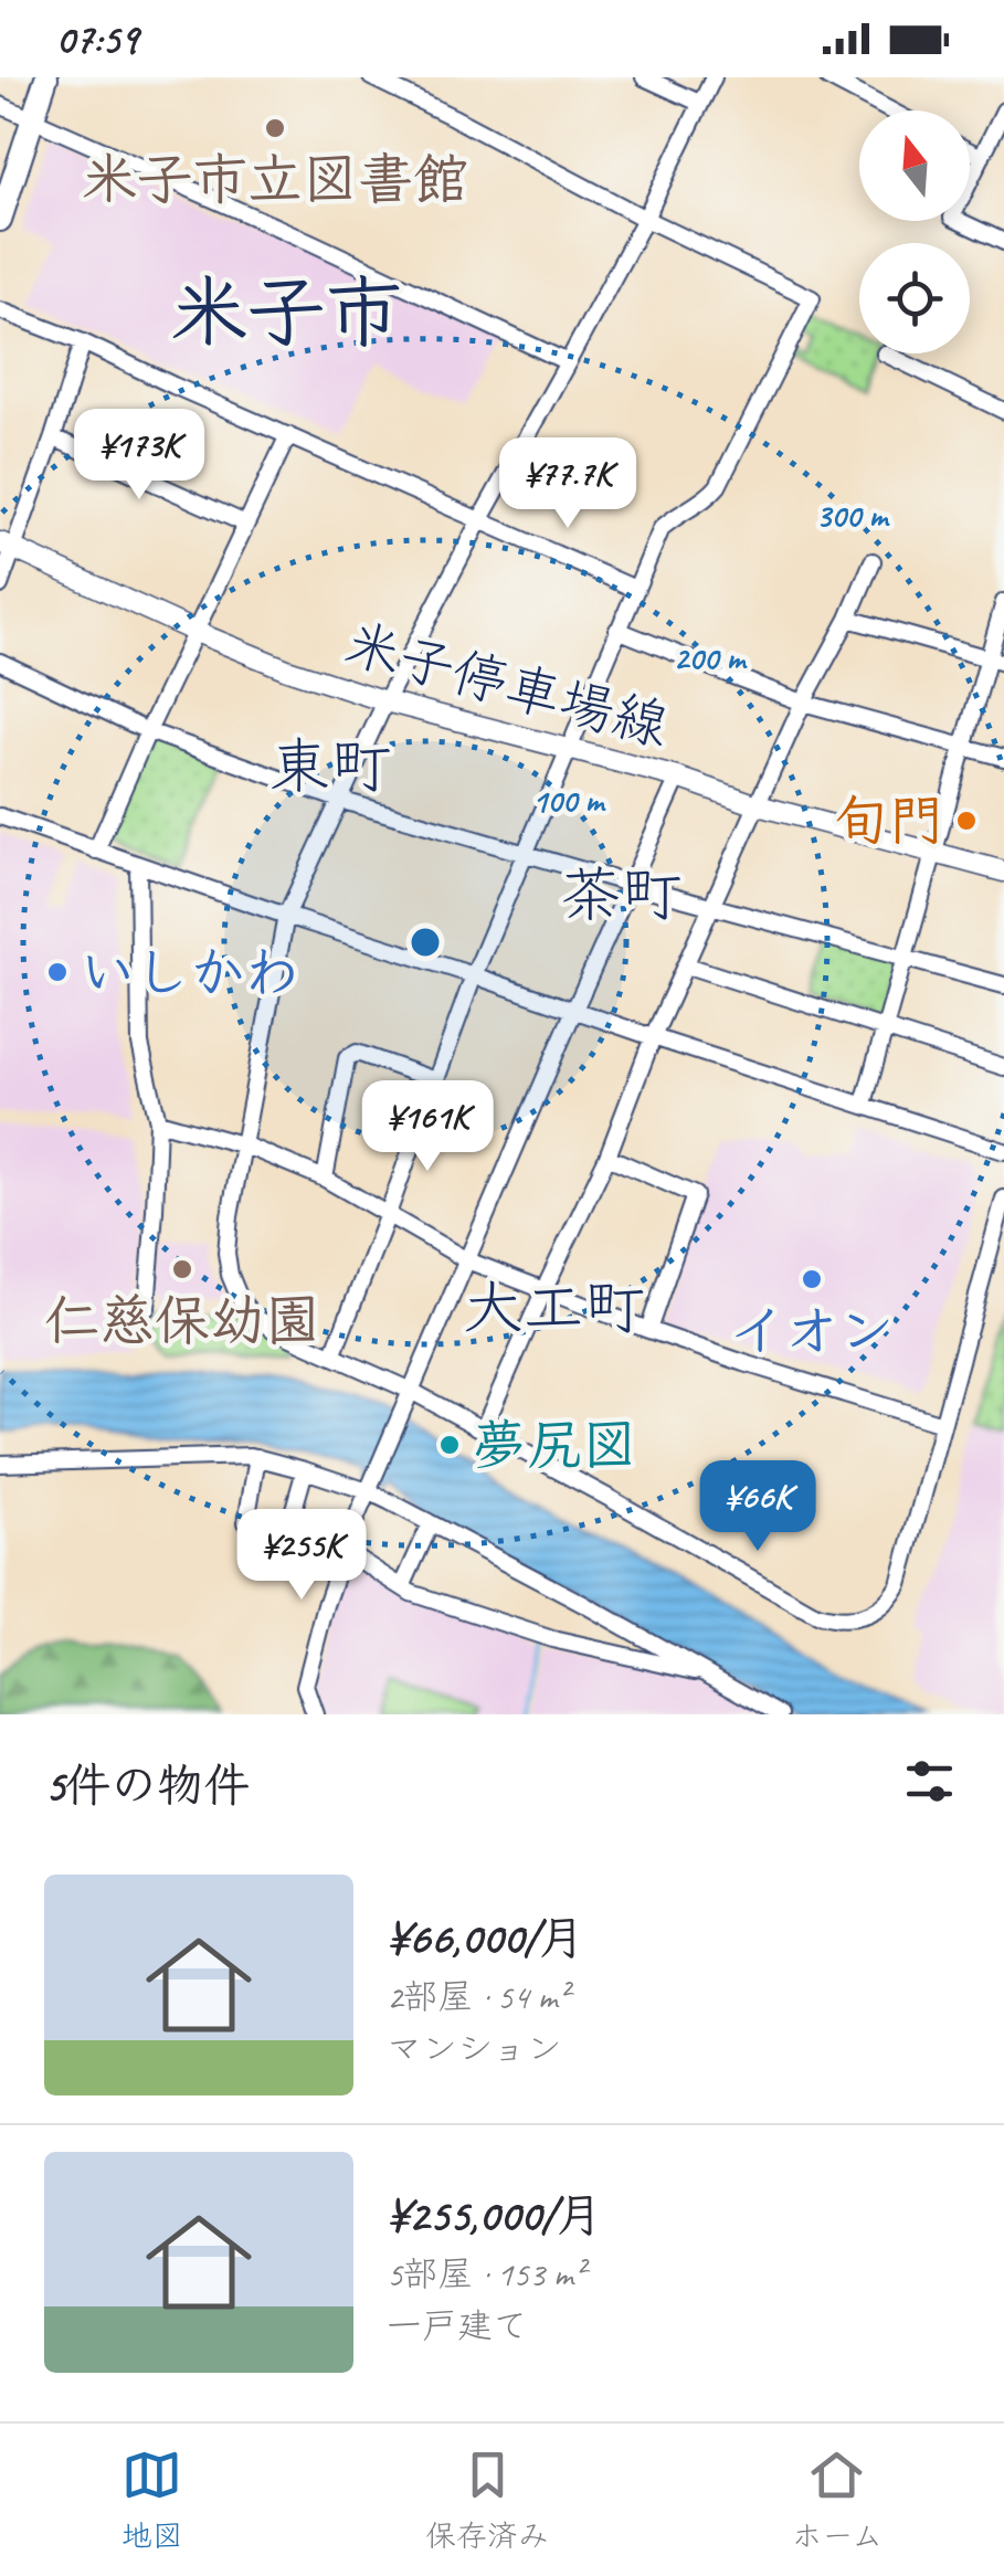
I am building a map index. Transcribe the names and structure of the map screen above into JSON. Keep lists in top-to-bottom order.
{
  "streets": {
    "main road": ["米子停車場線"]
  },
  "districts": [
    "米子市",
    "東町",
    "茶町",
    "大工町"
  ],
  "places": [
    "米子市立図書館",
    "旬門",
    "いしかわ",
    "仁慈保幼園",
    "イオン",
    "夢尻図"
  ],
  "north": "top",
  "page": {
    "status": "07:59",
    "price": [
      "¥173K",
      "¥77.7K",
      "¥161K",
      "¥66K",
      "¥255K"
    ],
    "heading": "5件の物件",
    "list": [
      {
        "name": "¥66,000/月",
        "note": "2部屋 · 54 m² · マンション"
      },
      {
        "name": "¥255,000/月",
        "note": "5部屋 · 153 m² · 一戸建て"
      }
    ],
    "tabs": ["地図", "保存済み", "ホーム"]
  },
  "rings": ["300 m", "200 m", "100 m"]
}
